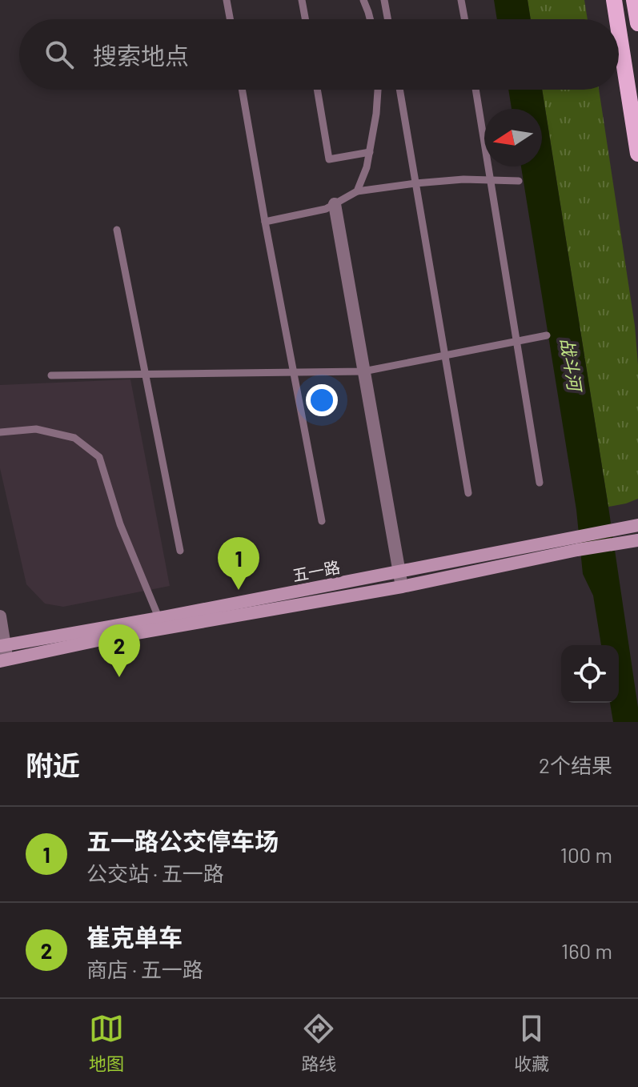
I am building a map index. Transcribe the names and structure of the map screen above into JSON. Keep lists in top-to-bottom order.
{
  "streets": {
    "main road": ["五一路"]
  },
  "water": ["战斗河"],
  "north": "left",
  "page": {
    "search": "搜索地点",
    "pins": ["1", "2"],
    "heading": ["附近", "2个结果"],
    "list": [
      {
        "mark": "1",
        "name": "五一路公交停车场",
        "note": "公交站 · 五一路",
        "value": "100 m"
      },
      {
        "mark": "2",
        "name": "崔克单车",
        "note": "商店 · 五一路",
        "value": "160 m"
      }
    ],
    "nav": ["地图", "路线", "收藏"]
  }
}
